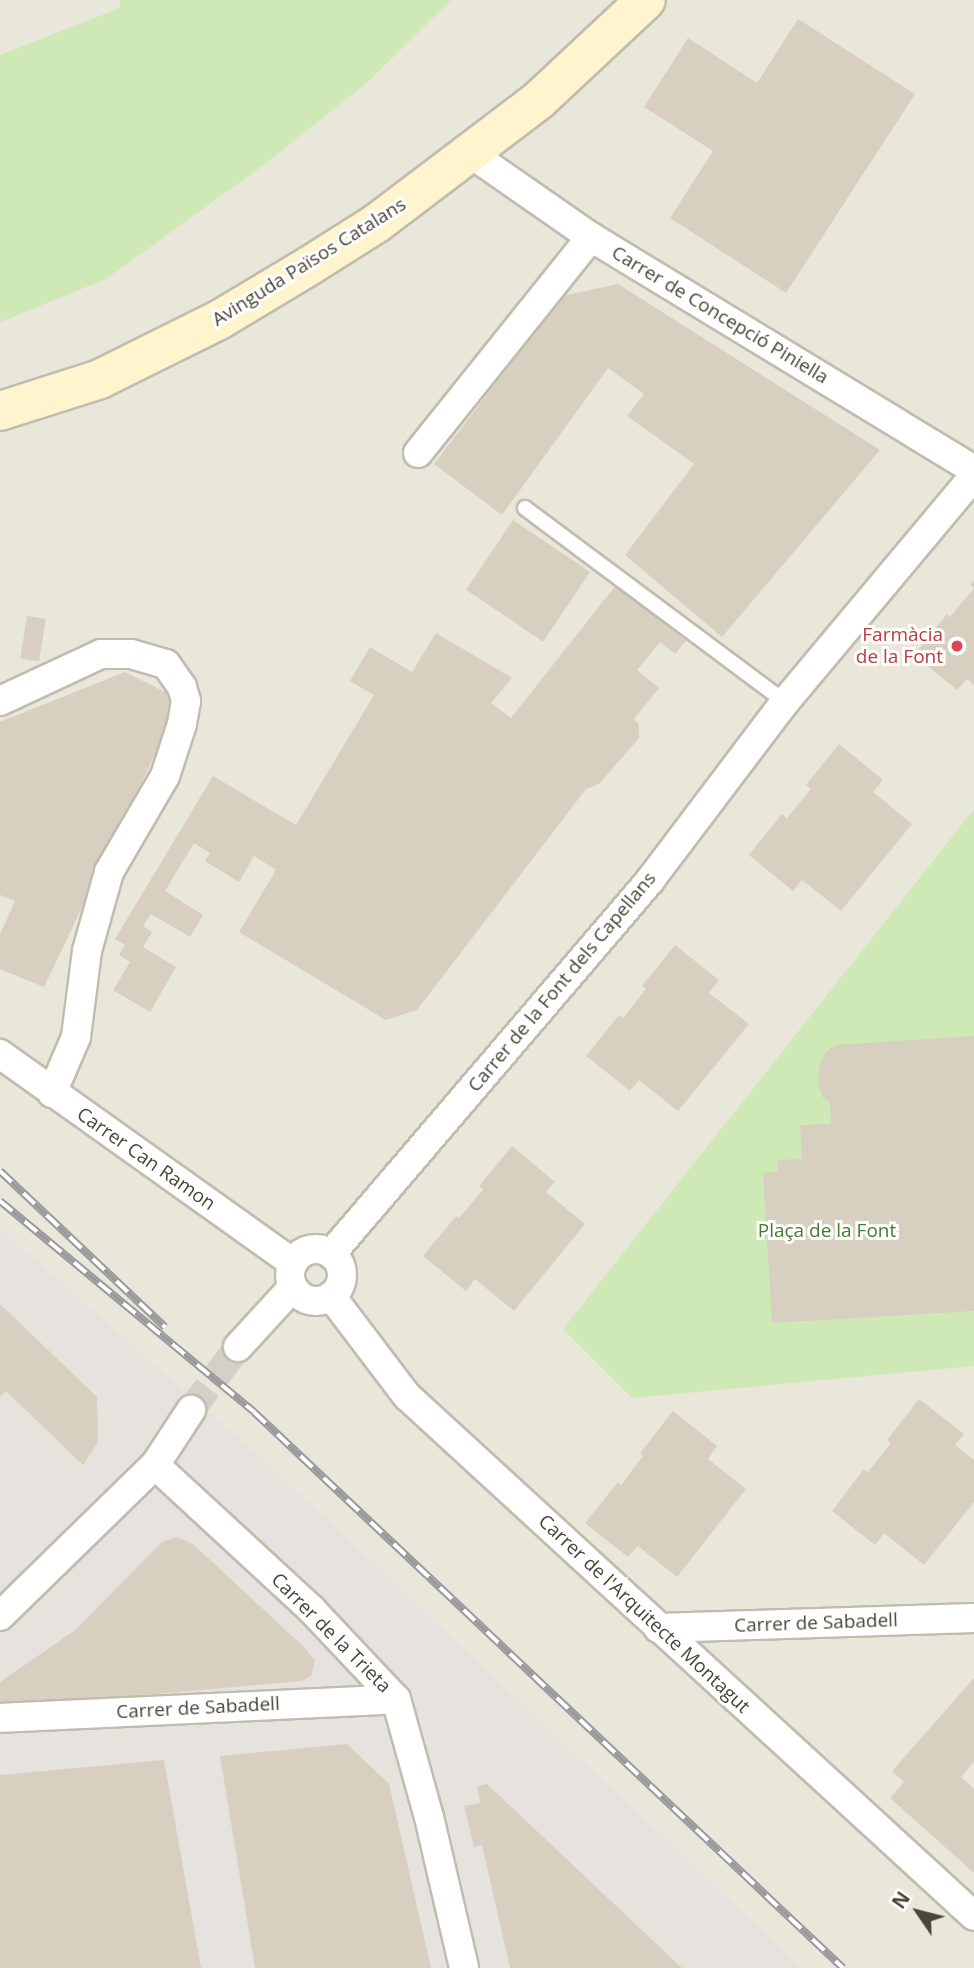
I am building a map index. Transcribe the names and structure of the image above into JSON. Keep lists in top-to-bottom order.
{
  "streets": {
    "street": [
      "Avinguda Països Catalans",
      "Carrer de Concepció Piniella",
      "Carrer de la Font dels Capellans",
      "Carrer Can Ramon",
      "Carrer de l'Arquitecte Montagut",
      "Carrer de Sabadell",
      "Carrer de la Trieta"
    ]
  },
  "crossings": [
    ["Avinguda Països Catalans", "Carrer de Concepció Piniella"],
    ["Carrer de la Font dels Capellans", "Carrer Can Ramon"],
    ["Carrer de la Font dels Capellans", "Carrer de l'Arquitecte Montagut"],
    ["Carrer Can Ramon", "Carrer de l'Arquitecte Montagut"],
    ["Carrer de l'Arquitecte Montagut", "Carrer de Sabadell"],
    ["Carrer de Sabadell", "Carrer de la Trieta"]
  ],
  "parks": ["Plaça de la Font"],
  "places": ["Farmàcia de la Font"],
  "north": "top left"
}
